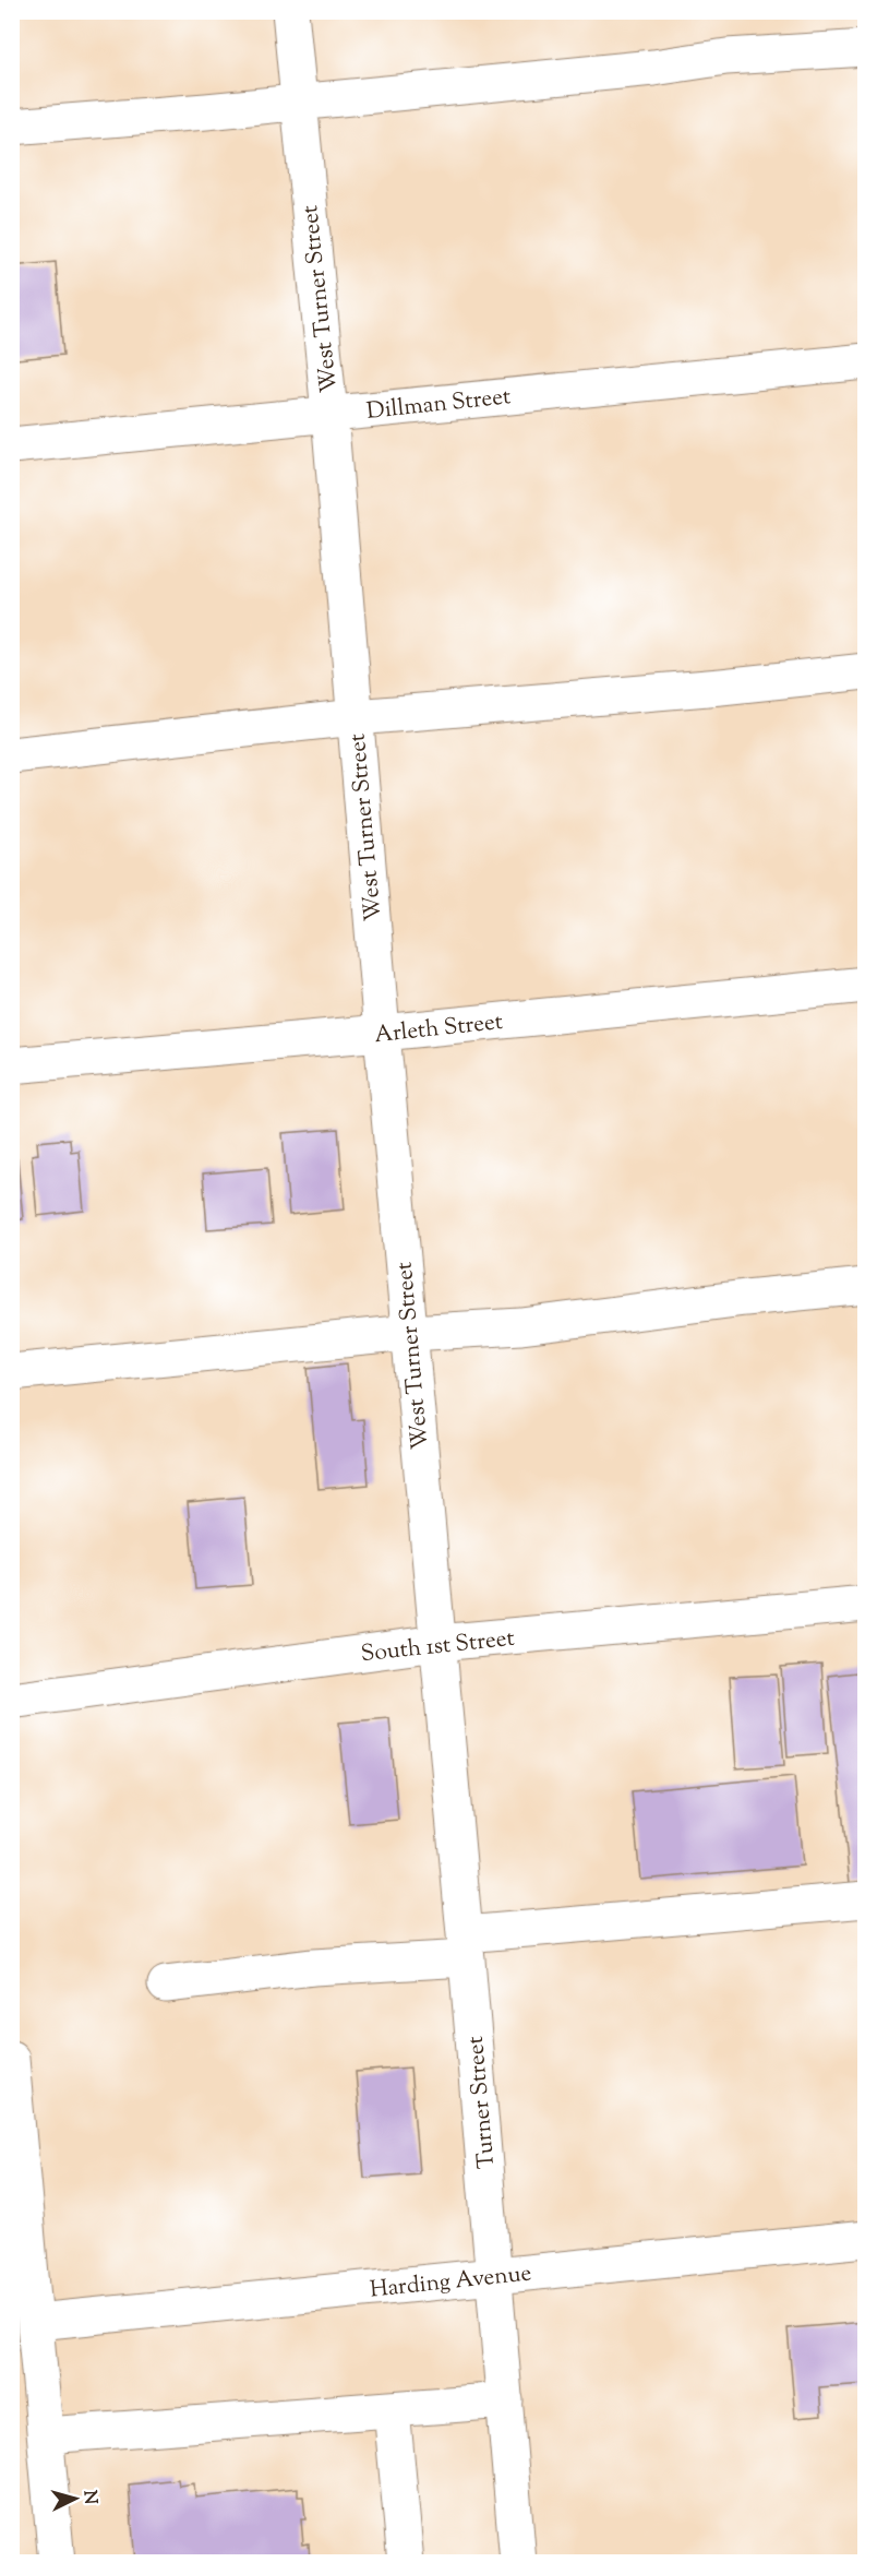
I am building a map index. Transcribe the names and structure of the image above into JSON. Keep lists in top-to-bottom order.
{
  "streets": {
    "street": [
      "West Turner Street",
      "Dillman Street",
      "Arleth Street",
      "South 1st Street",
      "Turner Street",
      "Harding Avenue"
    ]
  },
  "crossings": [
    ["West Turner Street", "Dillman Street"],
    ["West Turner Street", "Arleth Street"],
    ["West Turner Street", "South 1st Street"],
    ["West Turner Street", "Turner Street"],
    ["South 1st Street", "Turner Street"],
    ["Turner Street", "Harding Avenue"]
  ],
  "north": "right"
}
